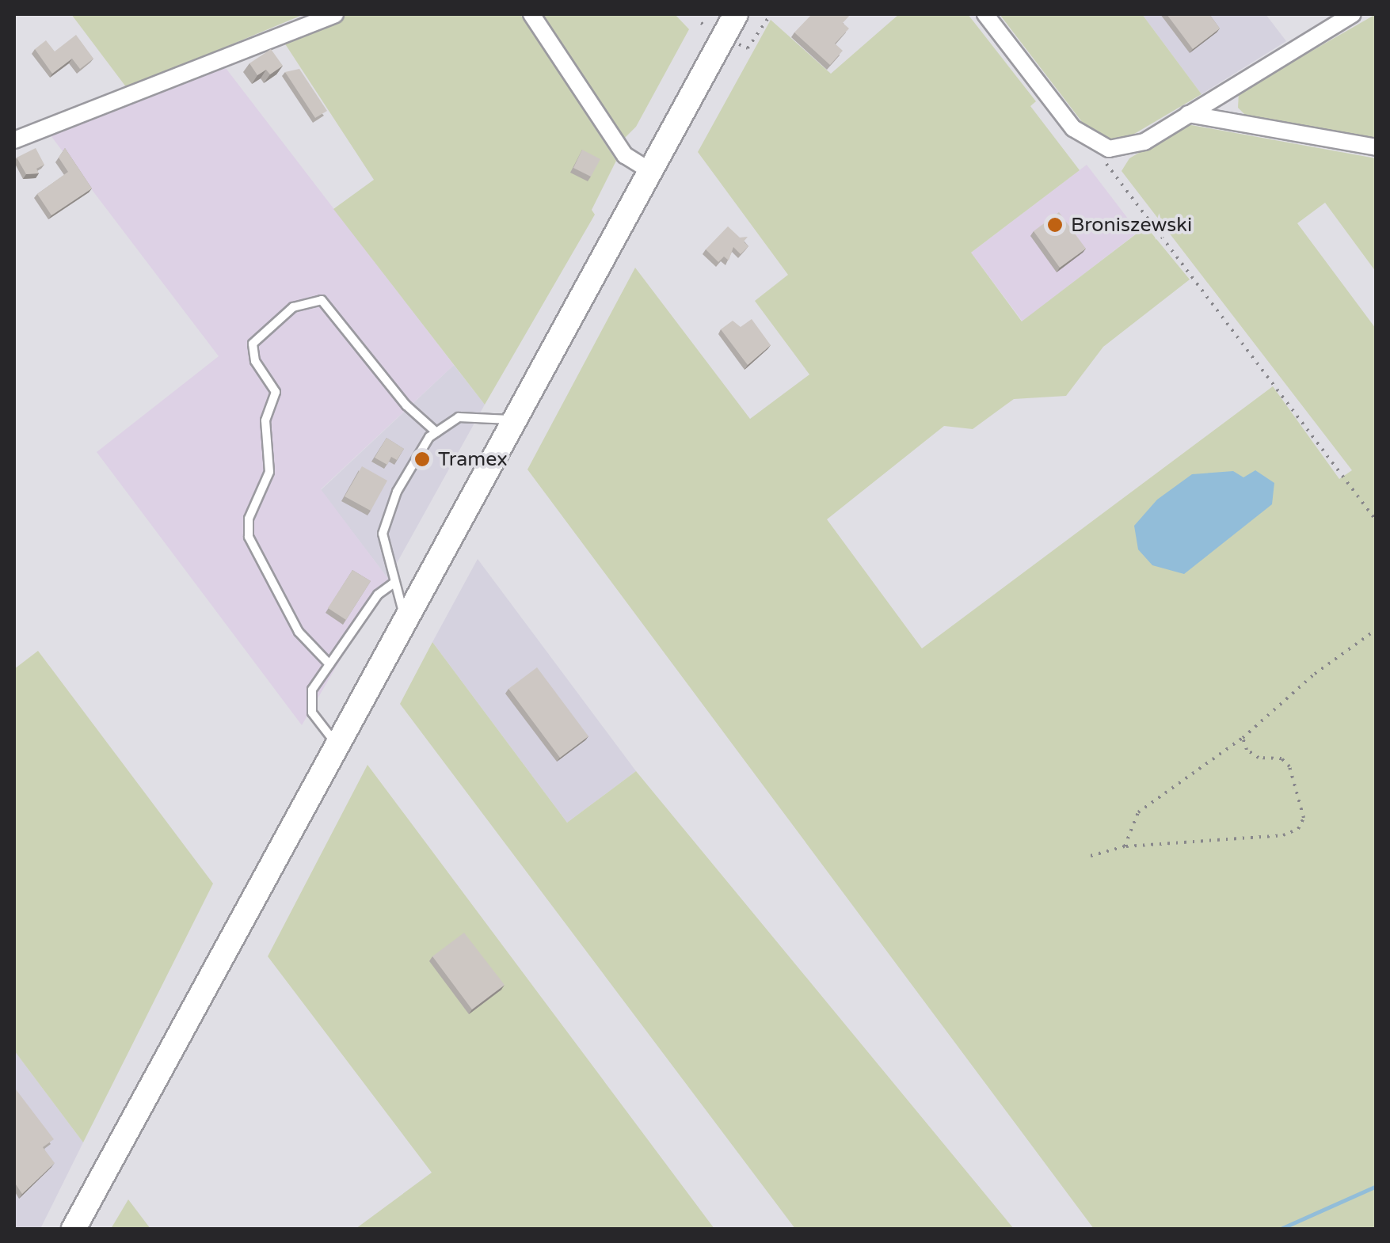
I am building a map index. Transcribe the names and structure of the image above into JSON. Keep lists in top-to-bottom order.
{
  "places": ["Broniszewski", "Tramex"]
}
